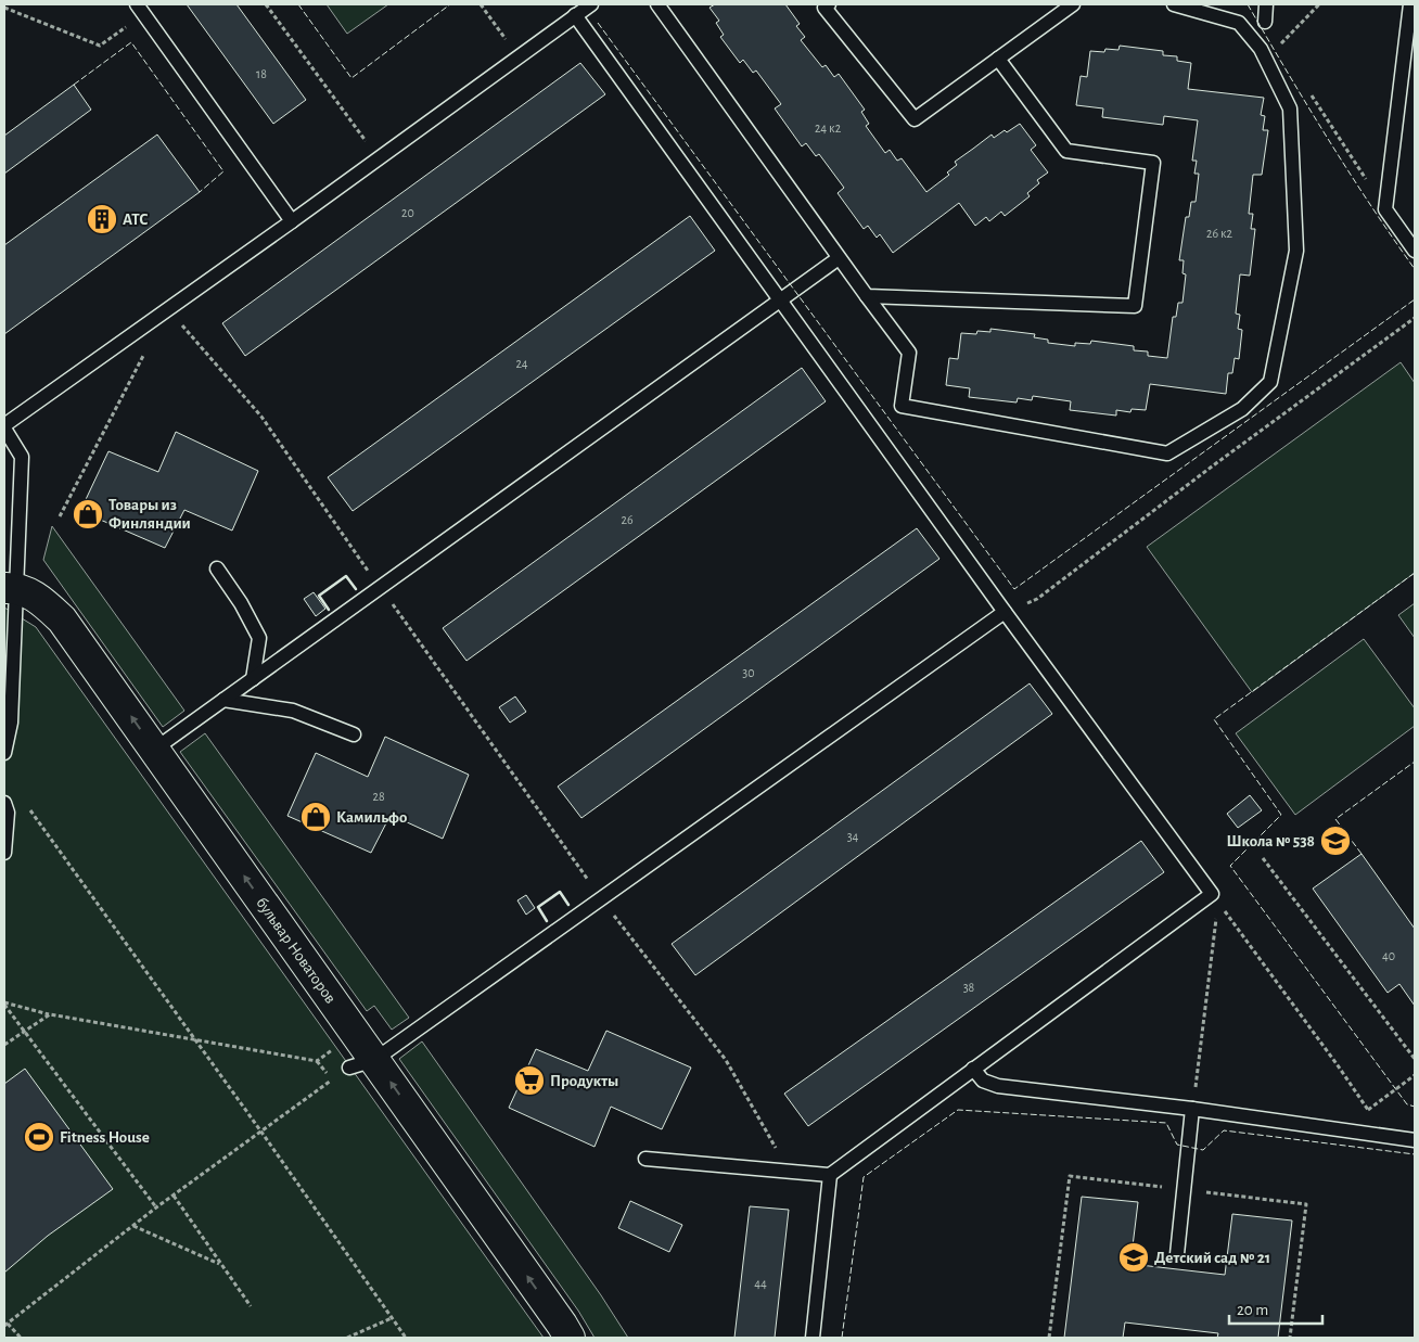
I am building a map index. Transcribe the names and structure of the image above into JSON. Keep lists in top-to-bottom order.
{
  "streets": {
    "street": ["бульвар Новаторов"]
  },
  "one_way": ["бульвар Новаторов"],
  "places": {
    "building": ["АТС"],
    "shop": ["Товары из Финляндии", "Камильфо"],
    "school or university": ["Школа № 538", "Детский сад № 21"],
    "supermarket": ["Продукты"],
    "sports": ["Fitness House"]
  },
  "house_numbers": [
    "18",
    "24 к2",
    "20",
    "26 к2",
    "24",
    "26",
    "30",
    "28",
    "34",
    "40",
    "38",
    "44"
  ],
  "scale_bar": "20 m"
}
